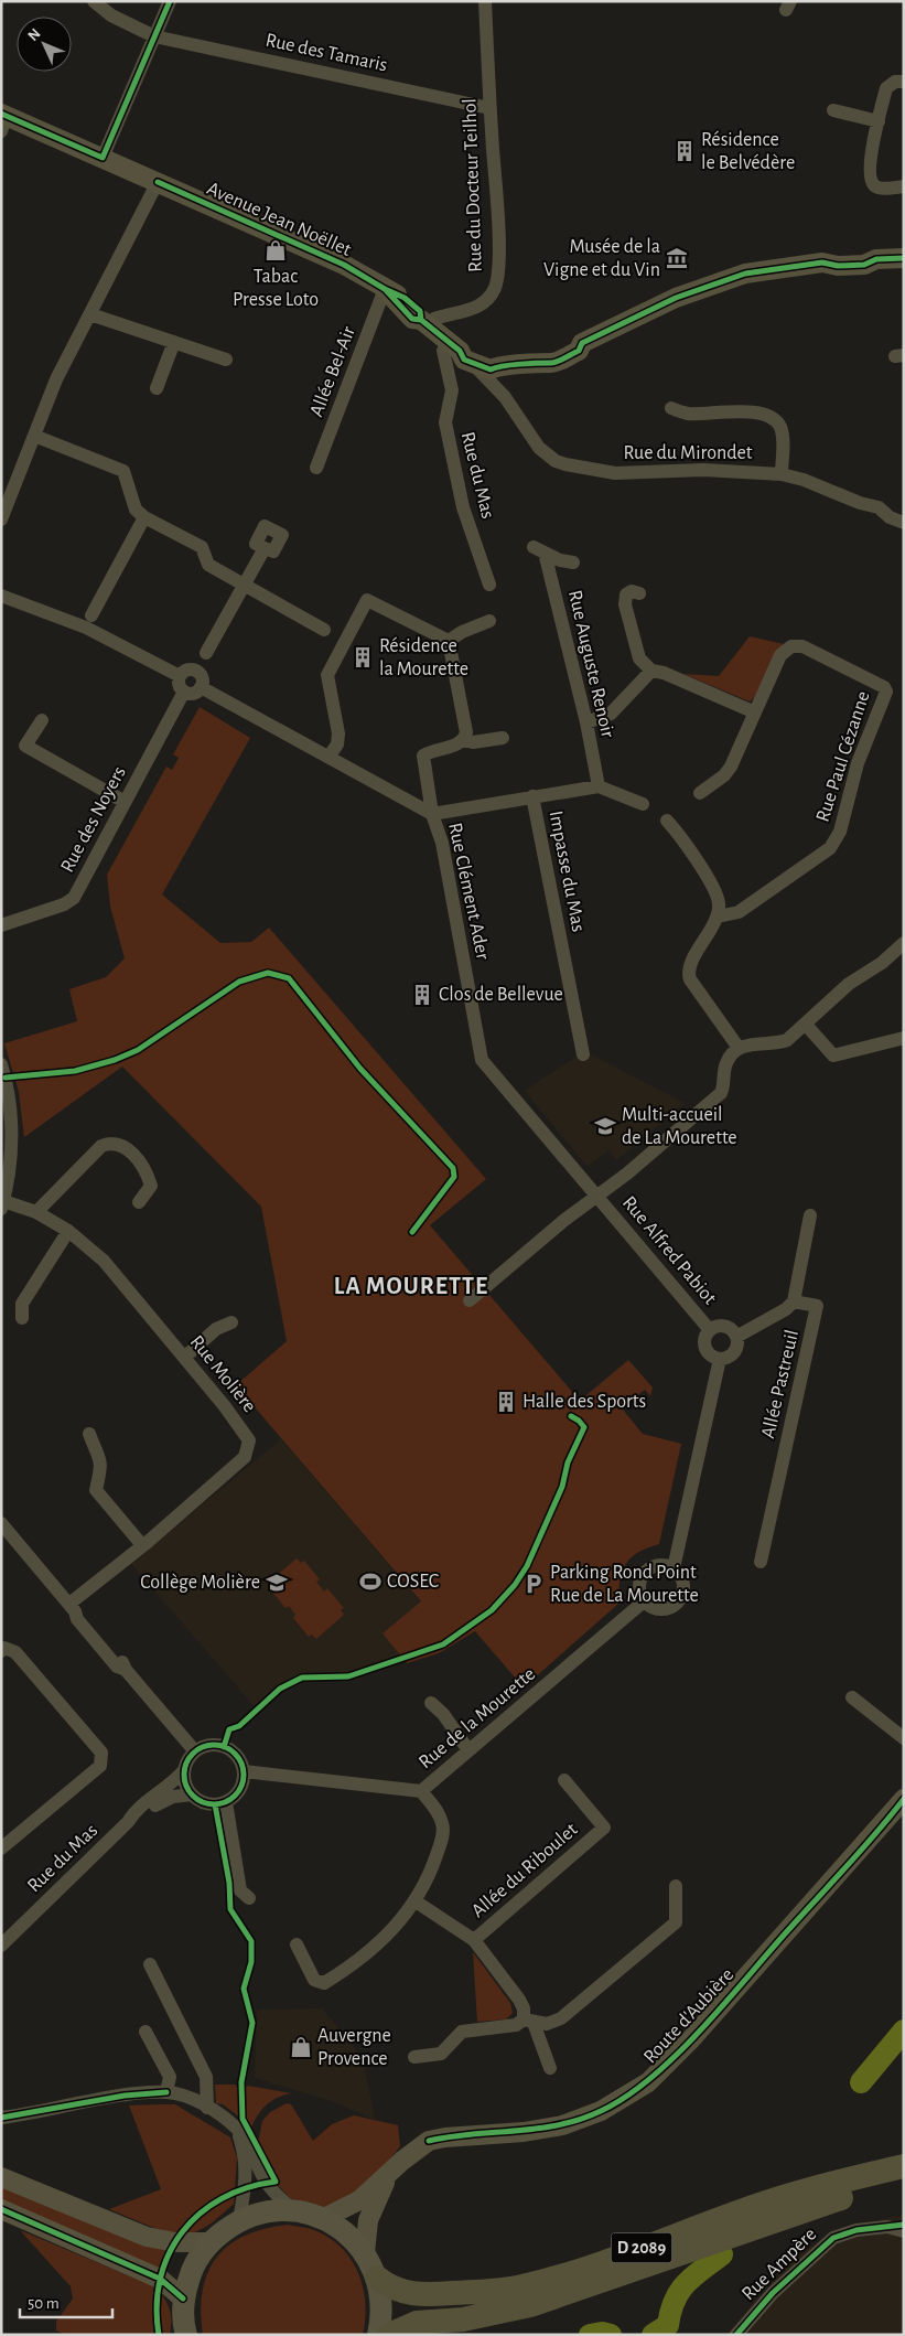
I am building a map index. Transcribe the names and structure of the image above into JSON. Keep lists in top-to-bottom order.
{
  "streets": {
    "highway": ["D 2089"],
    "main road": ["Avenue Jean Noëllet", "Route d'Aubière"],
    "street": [
      "Rue des Tamaris",
      "Rue du Docteur Teilhol",
      "Allée Bel-Air",
      "Rue du Mirondet",
      "Rue du Mas",
      "Rue Auguste Renoir",
      "Rue Paul Cézanne",
      "Rue des Noyers",
      "Impasse du Mas",
      "Rue Clément Ader",
      "Rue Alfred Pabiot",
      "Rue Molière",
      "Allée Pastreuil",
      "Rue de la Mourette",
      "Allée du Riboulet",
      "Rue Ampère"
    ]
  },
  "crossings": [
    ["Rue des Tamaris", "Rue du Docteur Teilhol"],
    ["Rue du Docteur Teilhol", "Avenue Jean Noëllet"],
    ["Avenue Jean Noëllet", "Allée Bel-Air"],
    ["Avenue Jean Noëllet", "Rue du Mirondet"],
    ["Avenue Jean Noëllet", "Rue du Mas"],
    ["Rue du Mirondet", "Rue du Mas"],
    ["Rue du Mas", "Rue de la Mourette"],
    ["Rue des Noyers", "Rue Clément Ader"],
    ["Impasse du Mas", "Rue Clément Ader"],
    ["Rue Clément Ader", "Rue Alfred Pabiot"],
    ["Rue Alfred Pabiot", "Allée Pastreuil"]
  ],
  "districts": ["LA MOURETTE"],
  "places": {
    "building": [
      "Résidence le Belvédère",
      "Résidence la Mourette",
      "Clos de Bellevue",
      "Halle des Sports"
    ],
    "shop": ["Tabac Presse Loto", "Auvergne Provence"],
    "museum": ["Musée de la Vigne et du Vin"],
    "school or university": ["Multi-accueil de La Mourette", "Collège Molière"],
    "sports": ["COSEC"],
    "parking": ["Parking Rond Point Rue de La Mourette"]
  },
  "scale_bar": "50 m",
  "north": "top left"
}
